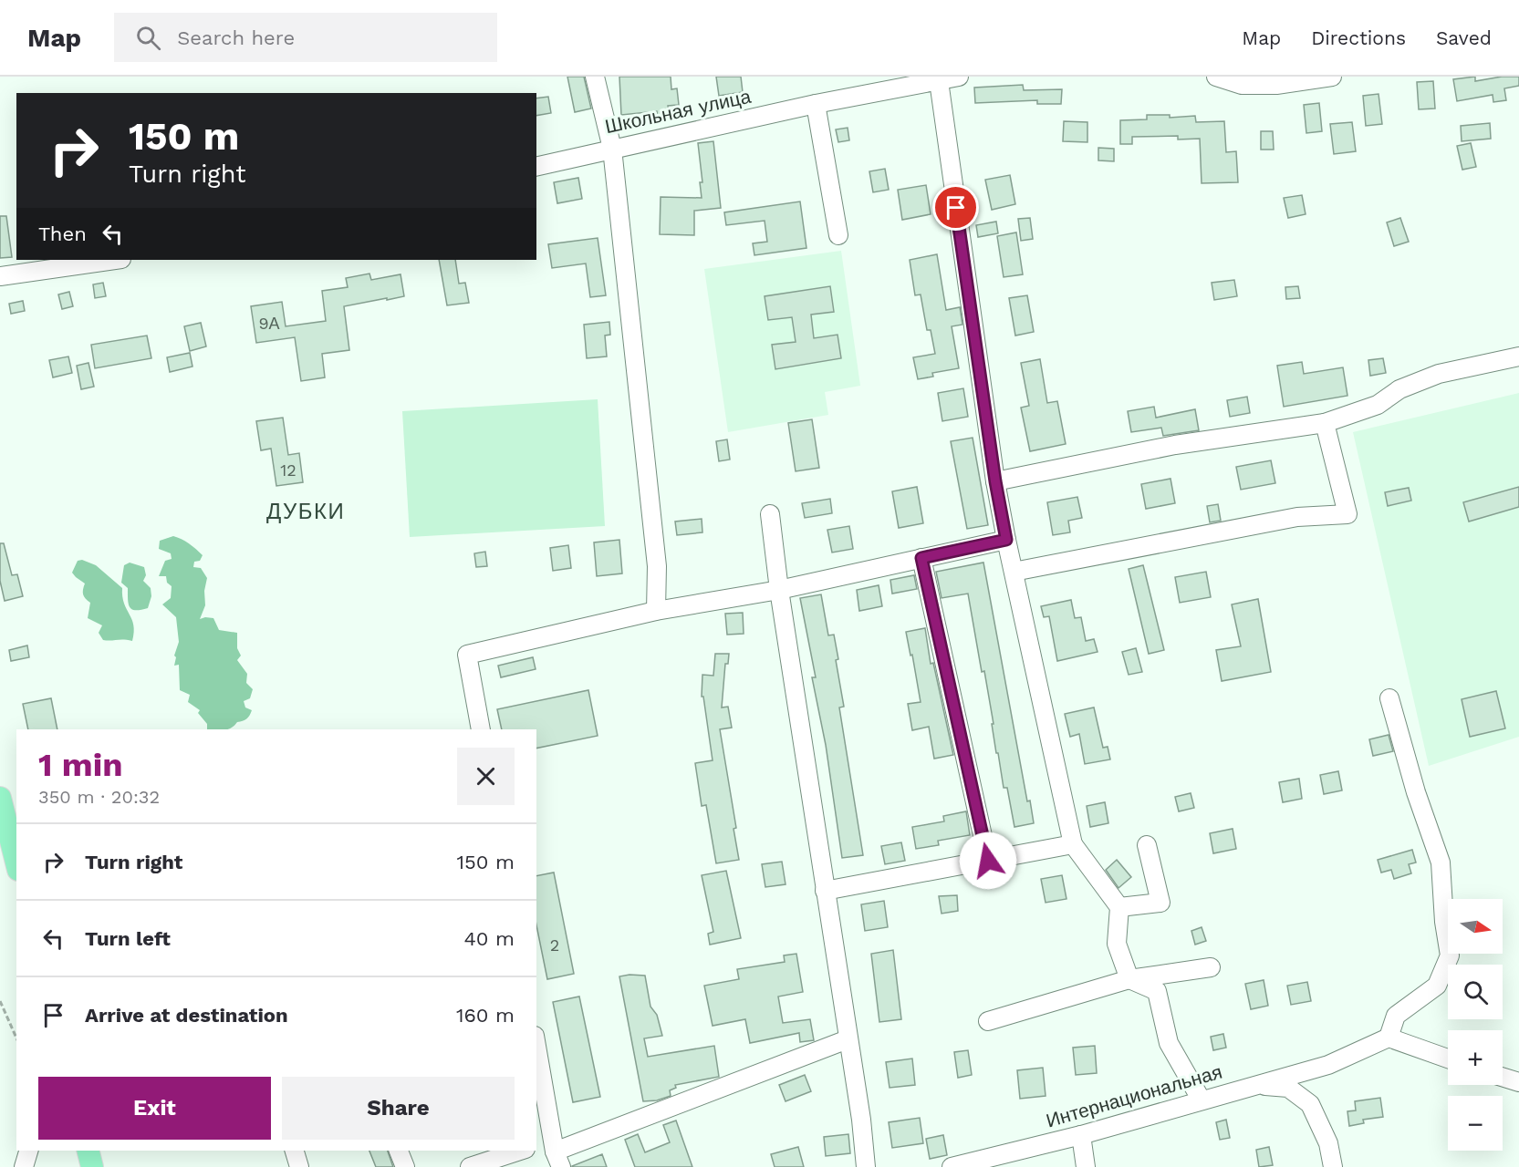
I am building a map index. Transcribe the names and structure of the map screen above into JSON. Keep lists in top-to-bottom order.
{
  "streets": {
    "street": ["Школьная улица", "Интернациональная"]
  },
  "districts": ["ДУБКИ"],
  "house_numbers": ["9А", "12", "2"],
  "north": "right",
  "page": {
    "header": "Map",
    "search": "Search here",
    "nav": ["Map", "Directions", "Saved"],
    "turn": ["150 m", "Turn right"],
    "then": "Then",
    "heading": ["1 min", "350 m · 20:32"],
    "list": [
      {
        "name": "Turn right",
        "value": "150 m"
      },
      {
        "name": "Turn left",
        "value": "40 m"
      },
      {
        "name": "Arrive at destination",
        "value": "160 m"
      }
    ],
    "map_buttons": ["+", "−"],
    "buttons": ["Exit", "Share"]
  }
}
